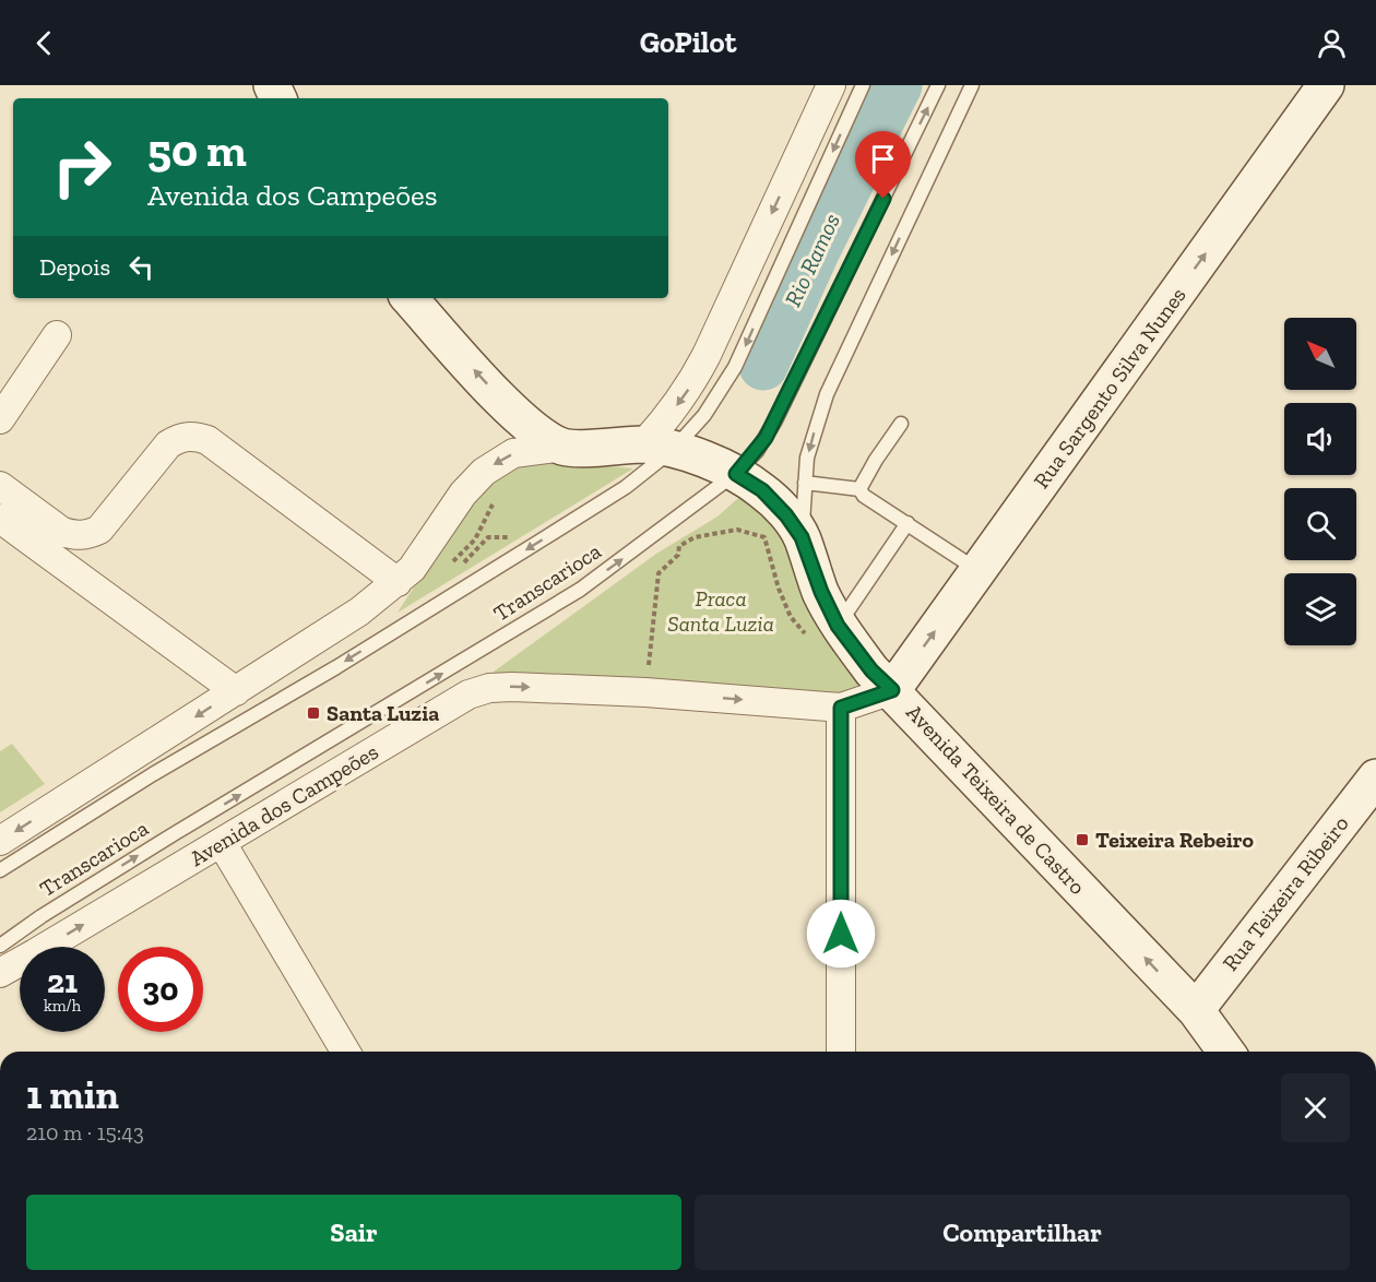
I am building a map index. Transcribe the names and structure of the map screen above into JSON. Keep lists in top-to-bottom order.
{
  "streets": {
    "street": [
      "Rua Sargento Silva Nunes",
      "Avenida Teixeira de Castro",
      "Avenida dos Campeões",
      "Rua Teixeira Ribeiro"
    ],
    "lane": ["Transcarioca"]
  },
  "crossings": [
    ["Rua Sargento Silva Nunes", "Avenida Teixeira de Castro"],
    ["Rua Sargento Silva Nunes", "Avenida dos Campeões"],
    ["Transcarioca", "Avenida Teixeira de Castro"],
    ["Avenida Teixeira de Castro", "Avenida dos Campeões"],
    ["Avenida Teixeira de Castro", "Rua Teixeira Ribeiro"]
  ],
  "one_way": ["Rua Sargento Silva Nunes", "Avenida Teixeira de Castro"],
  "water": ["Rio Ramos"],
  "parks": ["Praca Santa Luzia"],
  "places": {
    "transit": ["Santa Luzia", "Teixeira Rebeiro"]
  },
  "north": "top left",
  "page": {
    "header": "GoPilot",
    "turn": ["50 m", "Avenida dos Campeões"],
    "then": "Depois",
    "speed": "21 km/h",
    "limit": "30",
    "heading": ["1 min", "210 m · 15:43"],
    "buttons": ["Sair", "Compartilhar"]
  }
}
